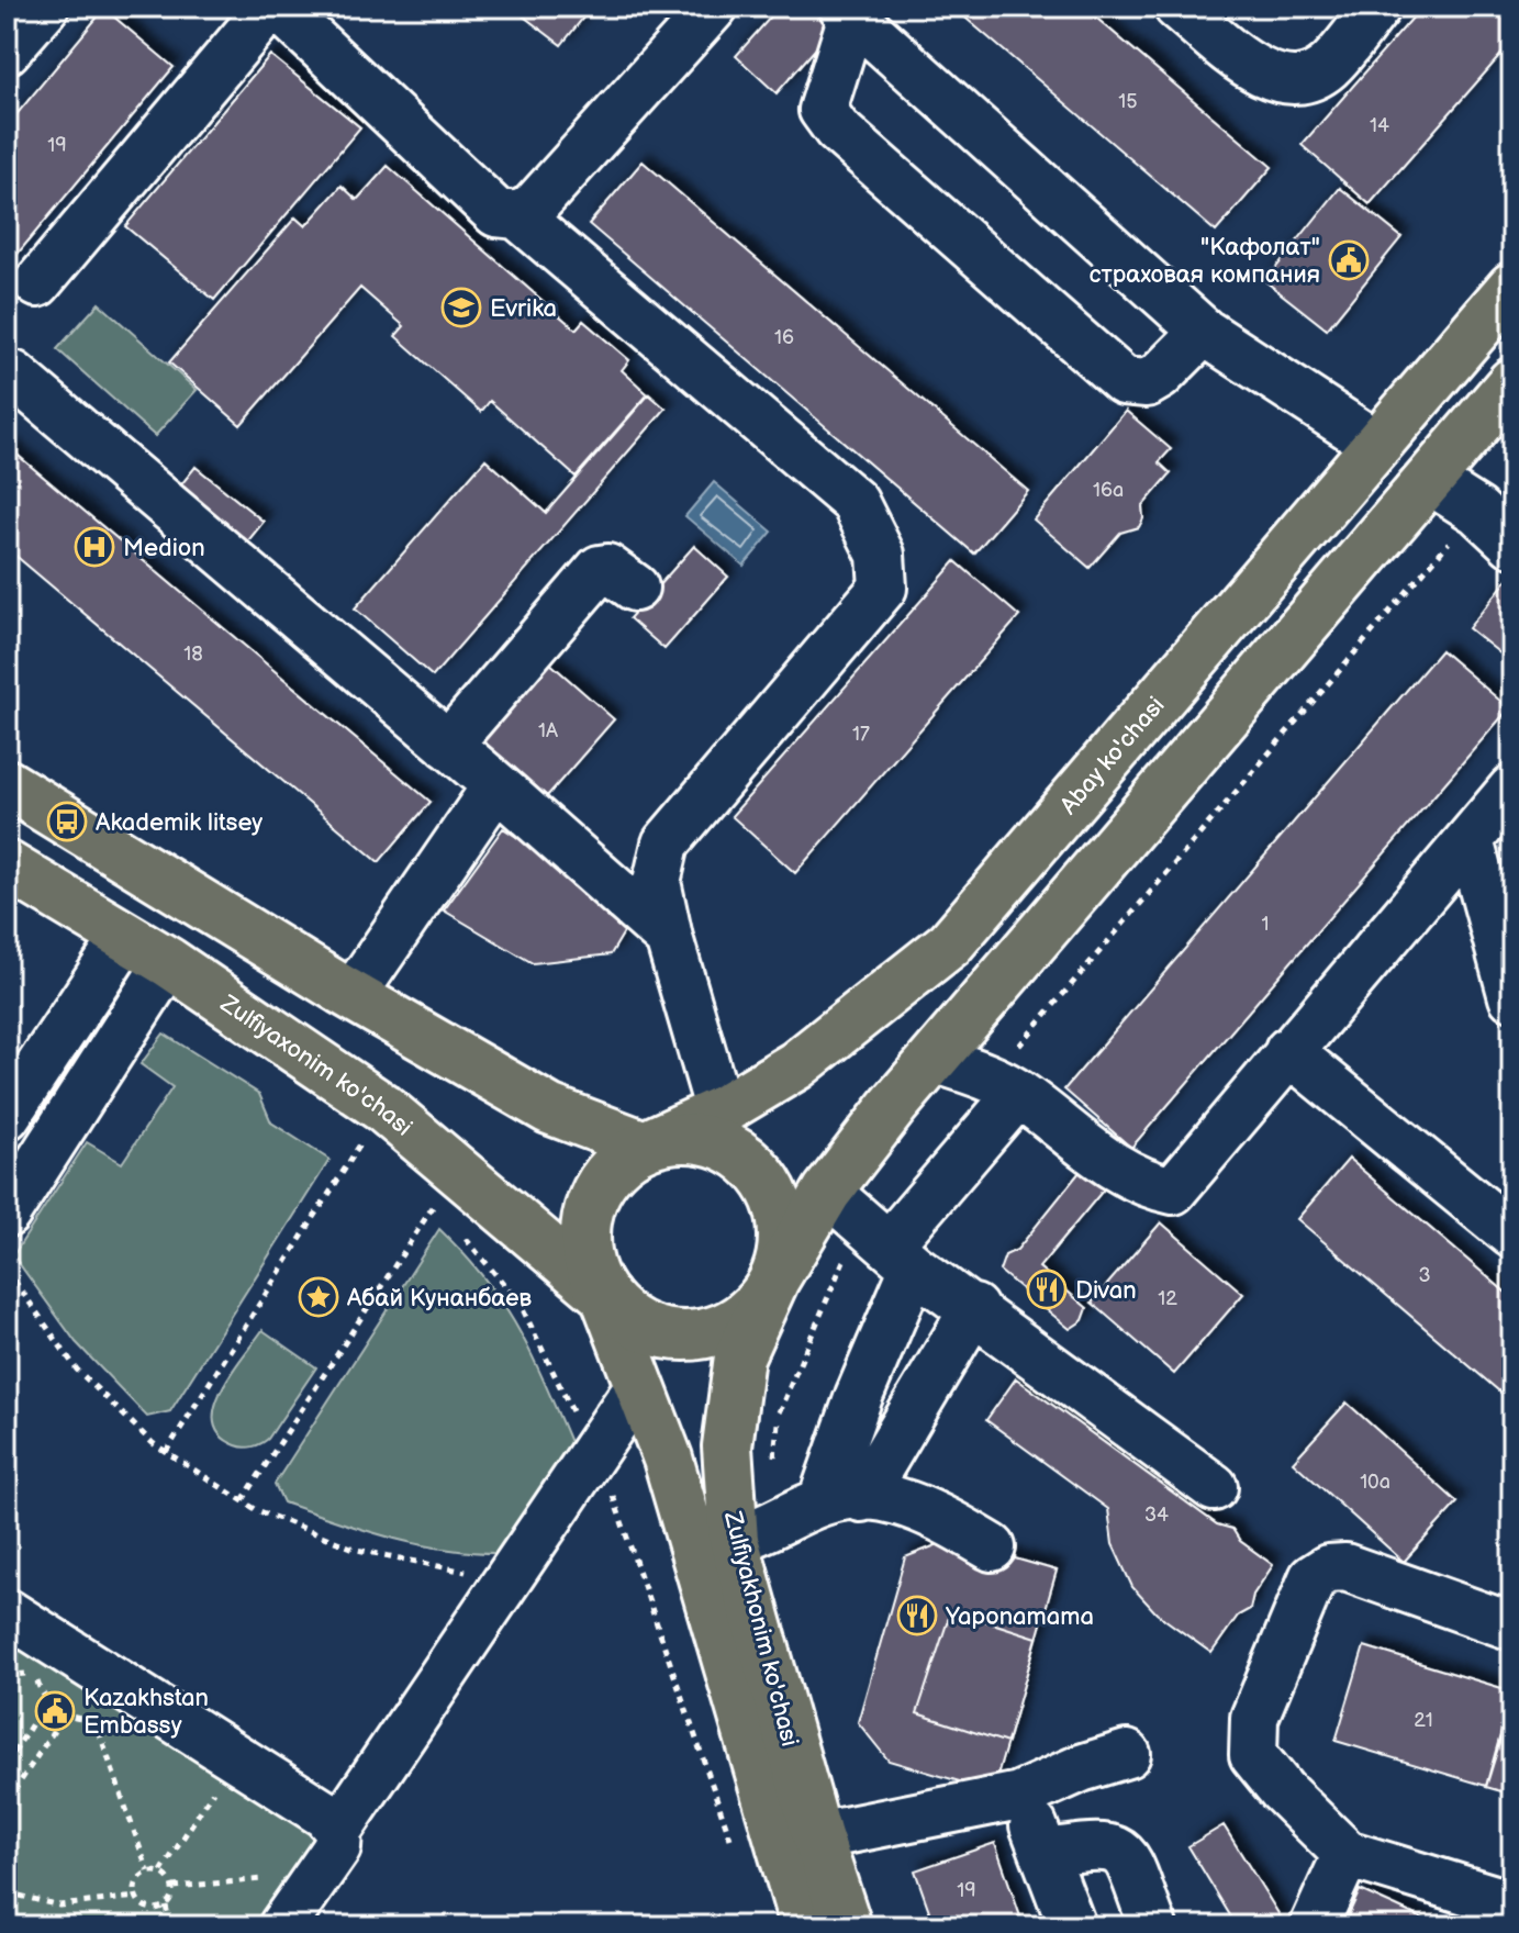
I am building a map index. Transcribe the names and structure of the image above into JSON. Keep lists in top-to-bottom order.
{
  "streets": {
    "main road": ["Abay ko'chasi", "Zulfiyaxonim ko'chasi", "Zulfiyakhonim ko'chasi"]
  },
  "crossings": [
    ["Abay ko'chasi", "Zulfiyaxonim ko'chasi"],
    ["Abay ko'chasi", "Zulfiyakhonim ko'chasi"],
    ["Zulfiyaxonim ko'chasi", "Zulfiyakhonim ko'chasi"]
  ],
  "places": {
    "public building": ["\"Кафолат\" страховая компания", "Kazakhstan Embassy"],
    "school or university": ["Evrika"],
    "hospital": ["Medion"],
    "bus stop": ["Akademik litsey"],
    "restaurant": ["Divan", "Yaponamama"],
    "place": ["Абай Кунанбаев"]
  },
  "house_numbers": [
    "15",
    "14",
    "19",
    "16",
    "16a",
    "18",
    "1A",
    "17",
    "1",
    "3",
    "12",
    "10a",
    "34",
    "21",
    "19"
  ]
}
